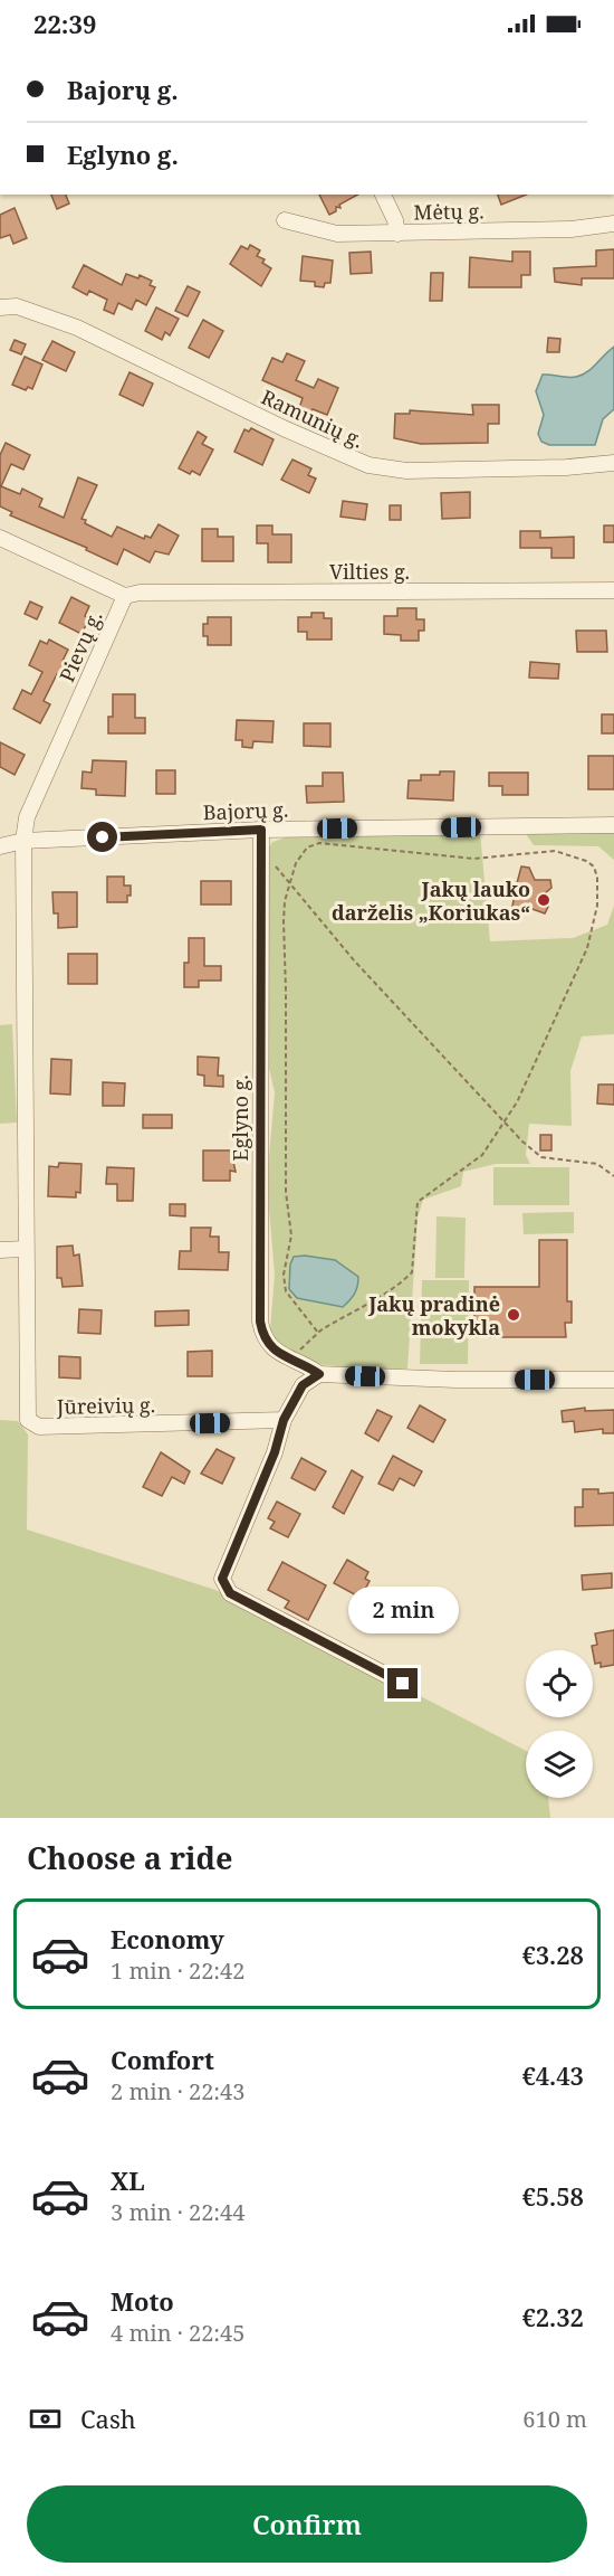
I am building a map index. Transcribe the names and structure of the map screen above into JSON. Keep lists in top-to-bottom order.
{
  "streets": {
    "street": [
      "Mėtų g.",
      "Ramunių g.",
      "Vilties g.",
      "Pievų g.",
      "Bajorų g.",
      "Eglyno g.",
      "Jūreivių g."
    ]
  },
  "crossings": [
    ["Vilties g.", "Pievų g."],
    ["Pievų g.", "Bajorų g."],
    ["Pievų g.", "Jūreivių g."],
    ["Bajorų g.", "Eglyno g."],
    ["Bajorų g.", "Jūreivių g."]
  ],
  "places": ["Jakų lauko darželis „Koriukas“", "Jakų pradinė mokykla"],
  "page": {
    "status": "22:39",
    "banner": ["Bajorų g.", "Eglyno g."],
    "bubble": "2 min",
    "heading": "Choose a ride",
    "list": [
      {
        "name": "Economy",
        "note": "1 min · 22:42",
        "value": "€3.28"
      },
      {
        "name": "Comfort",
        "note": "2 min · 22:43",
        "value": "€4.43"
      },
      {
        "name": "XL",
        "note": "3 min · 22:44",
        "value": "€5.58"
      },
      {
        "name": "Moto",
        "note": "4 min · 22:45",
        "value": "€2.32"
      }
    ],
    "pay": ["Cash", "610 m"],
    "buttons": "Confirm"
  }
}
